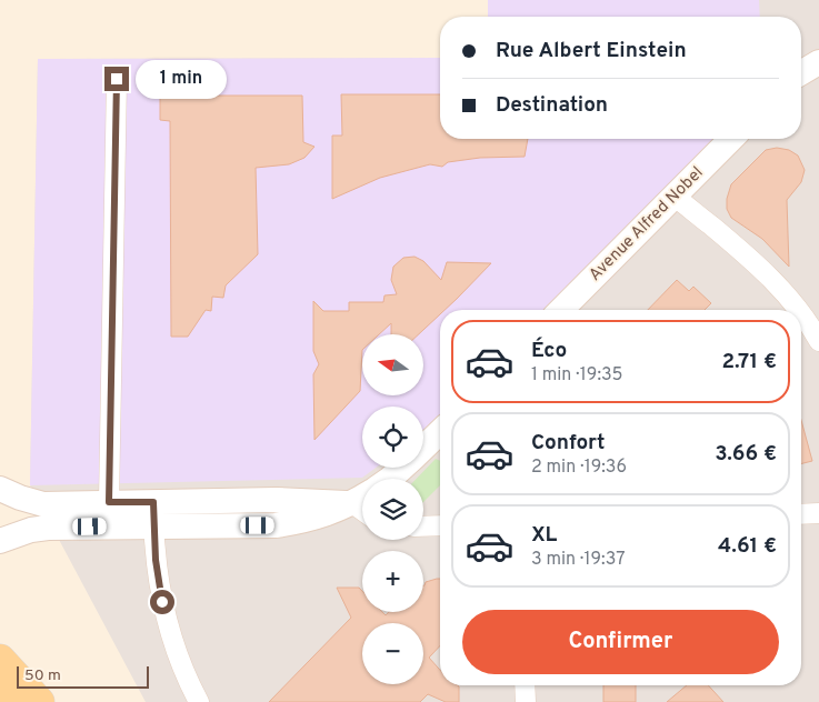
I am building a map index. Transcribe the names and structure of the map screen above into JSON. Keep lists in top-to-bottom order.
{
  "streets": {
    "street": ["Avenue Alfred Nobel"]
  },
  "scale_bar": "50 m",
  "north": "left",
  "page": {
    "banner": ["Rue Albert Einstein", "Destination"],
    "bubble": "1 min",
    "list": [
      {
        "name": "Éco",
        "note": "1 min · 19:35",
        "value": "2.71 €"
      },
      {
        "name": "Confort",
        "note": "2 min · 19:36",
        "value": "3.66 €"
      },
      {
        "name": "XL",
        "note": "3 min · 19:37",
        "value": "4.61 €"
      }
    ],
    "map_buttons": ["+", "−"],
    "buttons": "Confirmer",
    "scale": "50 m"
  }
}
